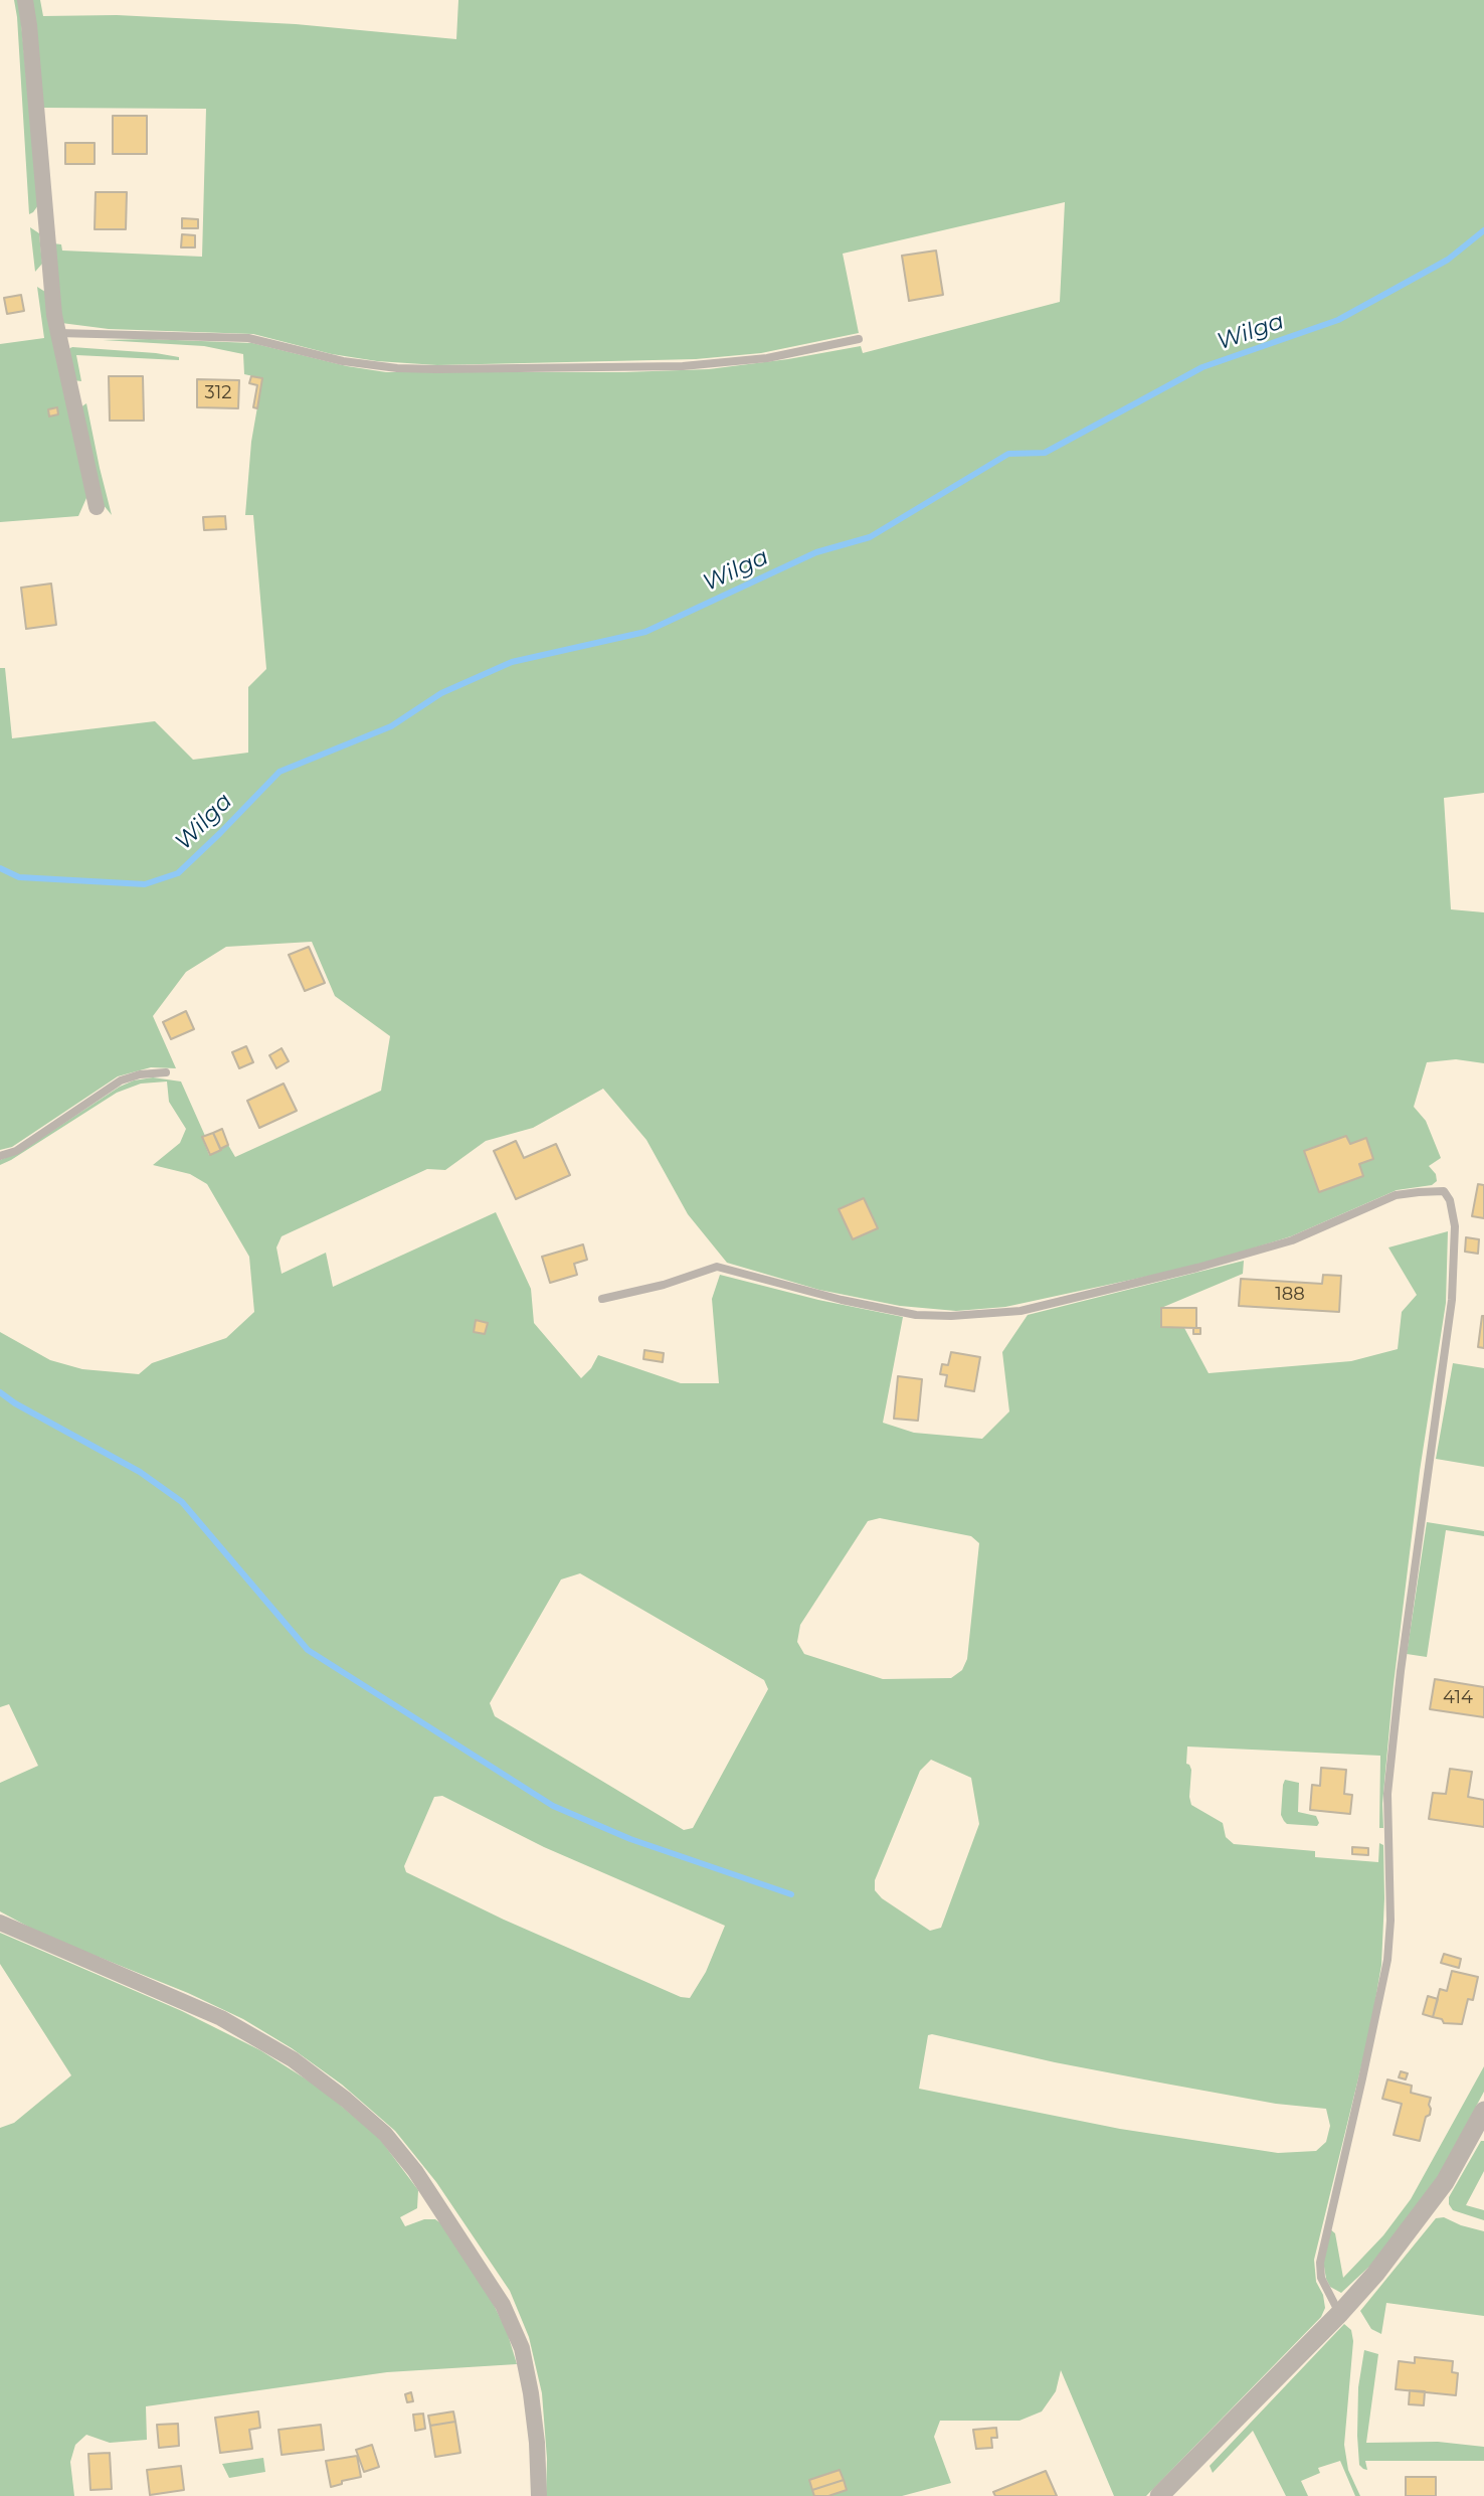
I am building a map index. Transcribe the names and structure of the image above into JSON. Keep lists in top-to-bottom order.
{
  "water": ["Wilga"],
  "house_numbers": ["312", "188", "414"]
}
